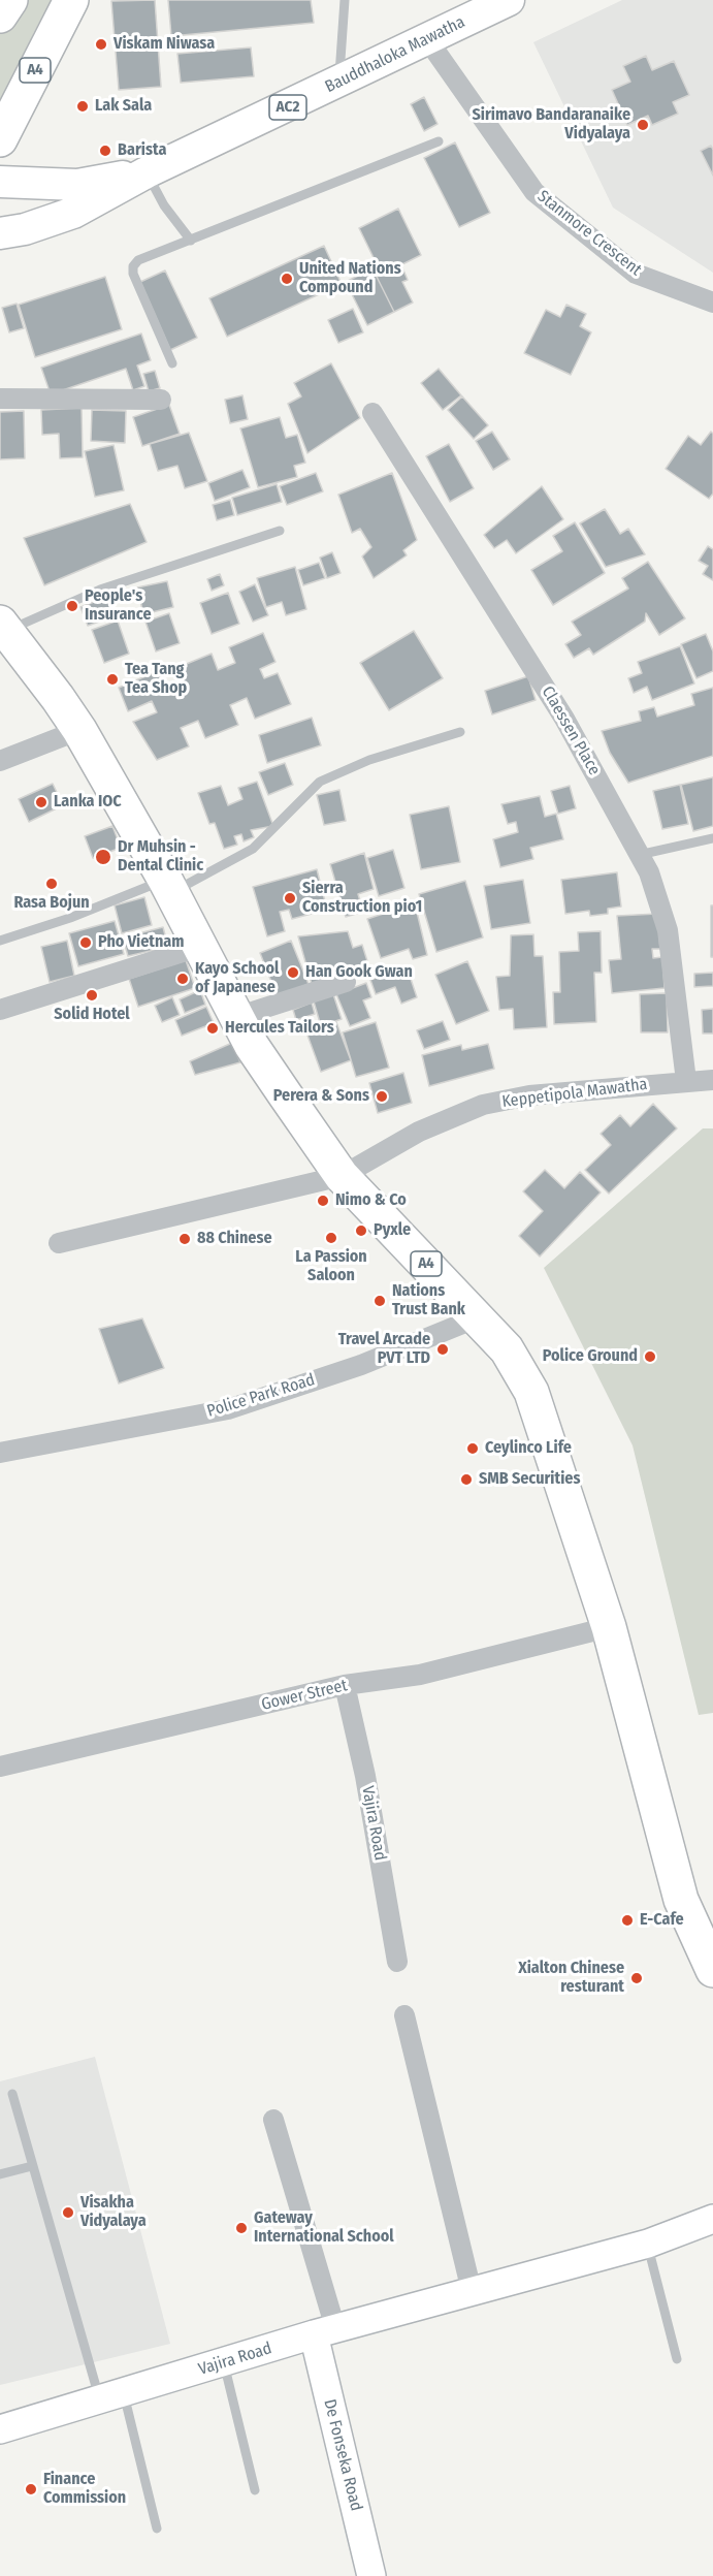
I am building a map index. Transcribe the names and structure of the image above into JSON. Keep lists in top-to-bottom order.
{
  "streets": {
    "highway": ["A4"],
    "main road": [
      "Bauddhaloka Mawatha",
      "AC2",
      "Vajira Road",
      "De Fonseka Road"
    ],
    "street": [
      "Stanmore Crescent",
      "Claessen Place",
      "Keppetipola Mawatha",
      "Police Park Road",
      "Gower Street"
    ]
  },
  "crossings": [
    ["Bauddhaloka Mawatha", "Stanmore Crescent"],
    ["A4", "Keppetipola Mawatha"],
    ["A4", "Police Park Road"],
    ["A4", "Gower Street"],
    ["Claessen Place", "Keppetipola Mawatha"],
    ["Gower Street", "Vajira Road"],
    ["Vajira Road", "De Fonseka Road"]
  ],
  "places": [
    "Viskam Niwasa",
    "Lak Sala",
    "Sirimavo Bandaranaike Vidyalaya",
    "Barista",
    "United Nations Compound",
    "People's Insurance",
    "Tea Tang Tea Shop",
    "Lanka IOC",
    "Dr Muhsin - Dental Clinic",
    "Rasa Bojun",
    "Sierra Construction pio1",
    "Pho Vietnam",
    "Han Gook Gwan",
    "Kayo School of Japanese",
    "Solid Hotel",
    "Hercules Tailors",
    "Perera & Sons",
    "Nimo & Co",
    "Pyxle",
    "La Passion Saloon",
    "88 Chinese",
    "Nations Trust Bank",
    "Travel Arcade PVT LTD",
    "Police Ground",
    "Ceylinco Life",
    "SMB Securities",
    "E-Cafe",
    "Xialton Chinese resturant",
    "Visakha Vidyalaya",
    "Gateway International School",
    "Finance Commission"
  ]
}
